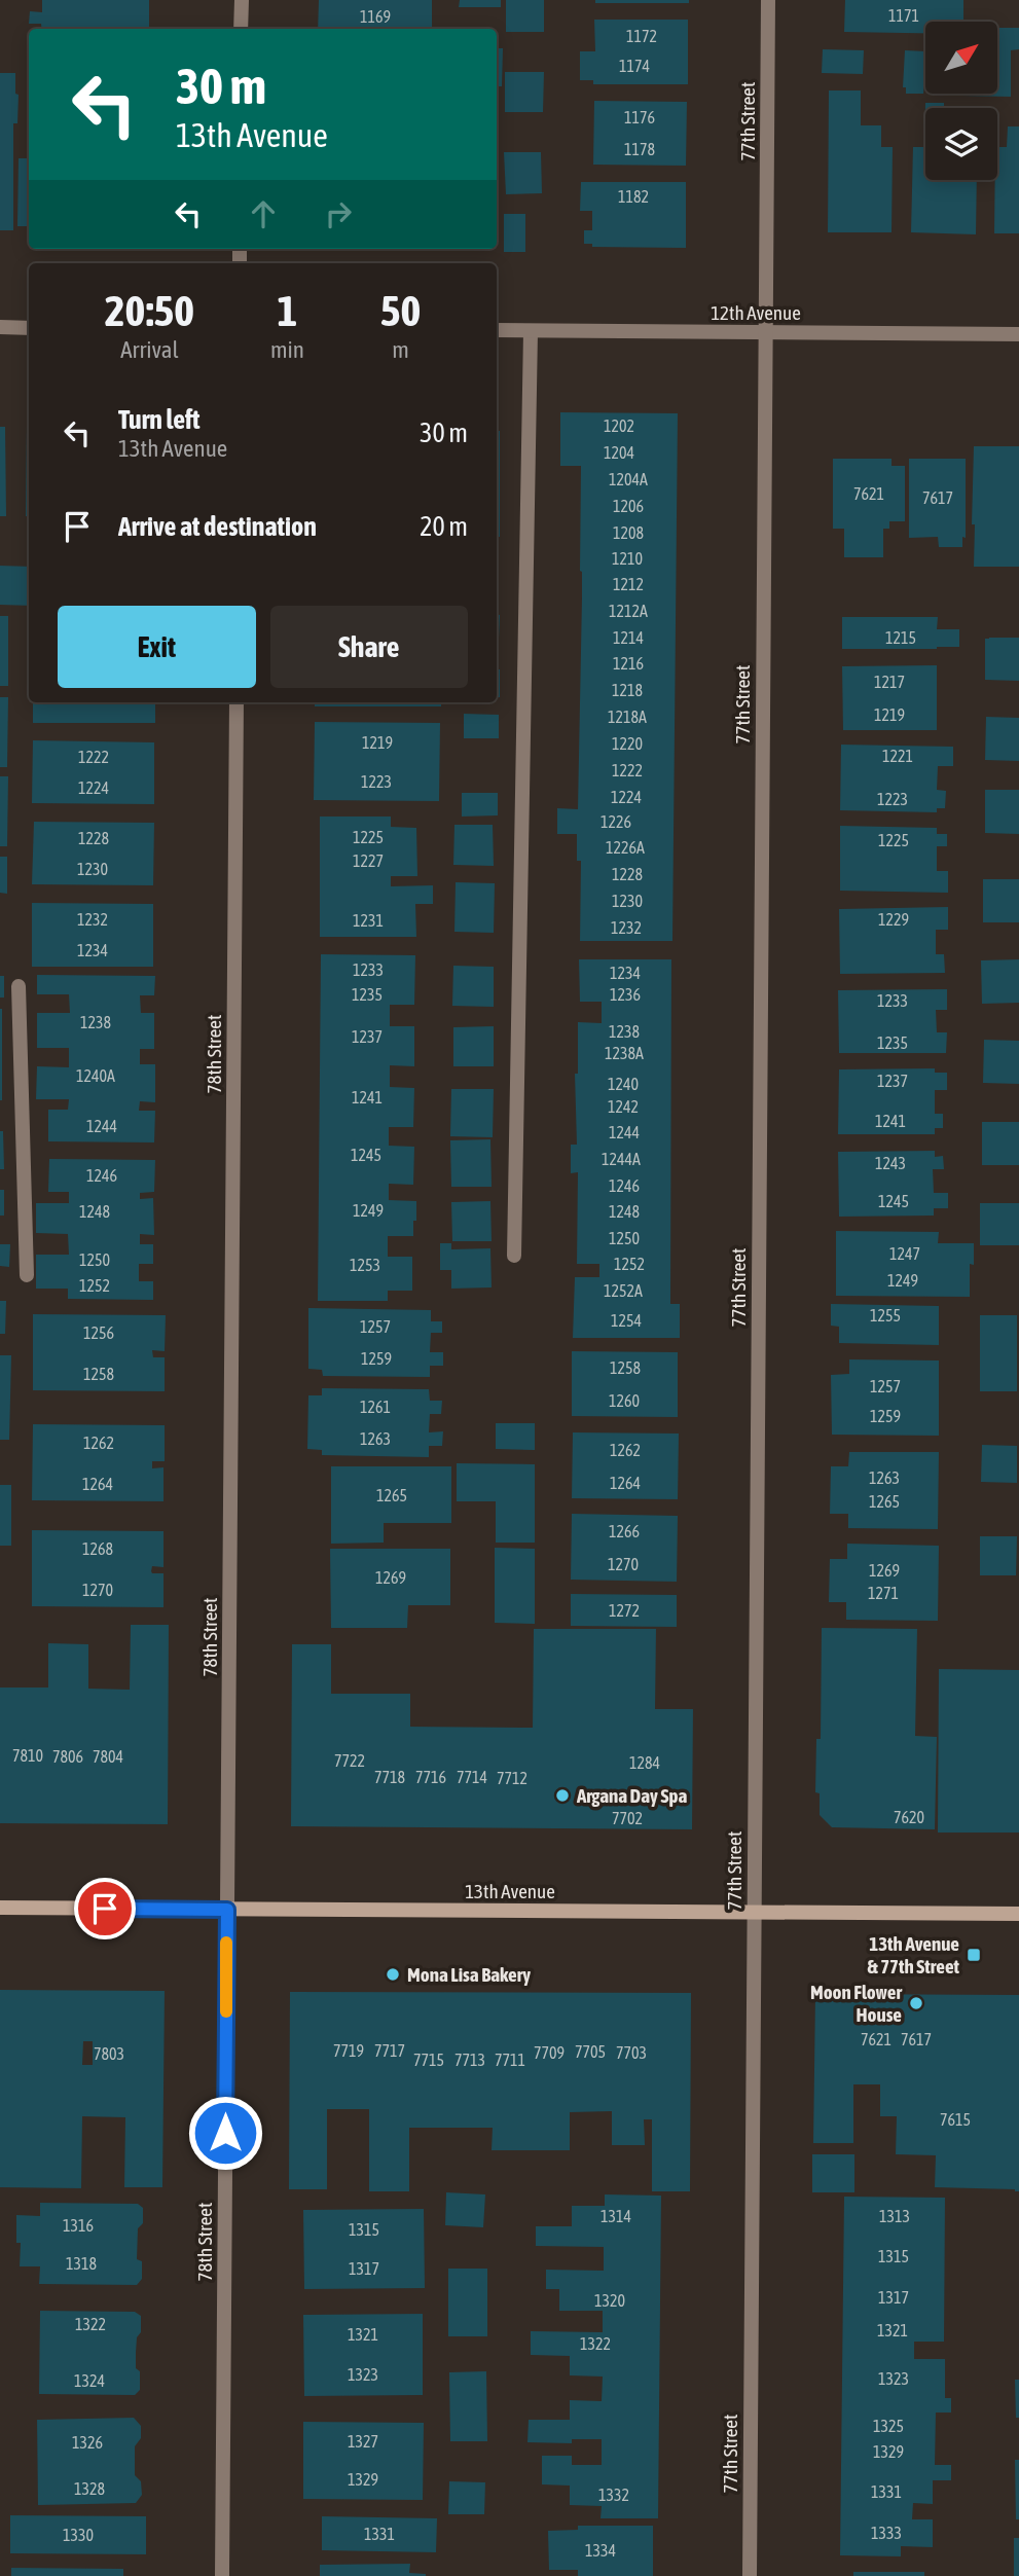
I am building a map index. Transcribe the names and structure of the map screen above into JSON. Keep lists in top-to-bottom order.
{
  "streets": {
    "main road": ["13th Avenue"],
    "street": ["77th Street", "12th Avenue", "78th Street"]
  },
  "crossings": [
    ["77th Street", "12th Avenue"],
    ["77th Street", "13th Avenue"],
    ["78th Street", "13th Avenue"]
  ],
  "places": {
    "other": ["Argana Day Spa", "Mona Lisa Bakery", "Moon Flower House"],
    "transit": ["13th Avenue & 77th Street"]
  },
  "house_numbers": [
    "1171",
    "1169",
    "1172",
    "1174",
    "1176",
    "1178",
    "1182",
    "1202",
    "1204",
    "1204A",
    "7621",
    "7617",
    "1206",
    "1208",
    "1210",
    "1212",
    "1212A",
    "1214",
    "1215",
    "1216",
    "1217",
    "1218",
    "1219",
    "1218A",
    "1219",
    "1220",
    "1221",
    "1222",
    "1222",
    "1223",
    "1224",
    "1224",
    "1223",
    "1226",
    "1225",
    "1228",
    "1225",
    "1226A",
    "1227",
    "1230",
    "1228",
    "1230",
    "1232",
    "1229",
    "1231",
    "1232",
    "1234",
    "1233",
    "1234",
    "1235",
    "1236",
    "1233",
    "1238",
    "1238",
    "1237",
    "1235",
    "1238A",
    "1240A",
    "1237",
    "1240",
    "1241",
    "1242",
    "1241",
    "1244",
    "1244",
    "1245",
    "1244A",
    "1243",
    "1246",
    "1246",
    "1245",
    "1249",
    "1248",
    "1248",
    "1250",
    "1247",
    "1250",
    "1252",
    "1253",
    "1249",
    "1252",
    "1252A",
    "1255",
    "1254",
    "1257",
    "1256",
    "1259",
    "1258",
    "1258",
    "1257",
    "1260",
    "1261",
    "1259",
    "1263",
    "1262",
    "1262",
    "1263",
    "1264",
    "1264",
    "1265",
    "1265",
    "1266",
    "1268",
    "1270",
    "1269",
    "1269",
    "1270",
    "1271",
    "1272",
    "7810",
    "7806",
    "7804",
    "7722",
    "1284",
    "7718",
    "7716",
    "7714",
    "7712",
    "7620",
    "7702",
    "7621",
    "7617",
    "7719",
    "7717",
    "7705",
    "7709",
    "7703",
    "7803",
    "7715",
    "7713",
    "7711",
    "7615",
    "1314",
    "1313",
    "1316",
    "1315",
    "1315",
    "1318",
    "1317",
    "1317",
    "1320",
    "1322",
    "1321",
    "1321",
    "1322",
    "1323",
    "1323",
    "1324",
    "1325",
    "1327",
    "1326",
    "1329",
    "1329",
    "1328",
    "1331",
    "1332",
    "1333",
    "1331",
    "1330",
    "1334"
  ],
  "north": "top right",
  "page": {
    "turn": ["30 m", "13th Avenue"],
    "eta": [
      "20:50",
      "Arrival",
      "1",
      "min",
      "50",
      "m"
    ],
    "list": [
      {
        "name": "Turn left",
        "note": "13th Avenue",
        "value": "30 m"
      },
      {
        "name": "Arrive at destination",
        "value": "20 m"
      }
    ],
    "buttons": ["Exit", "Share"]
  }
}
